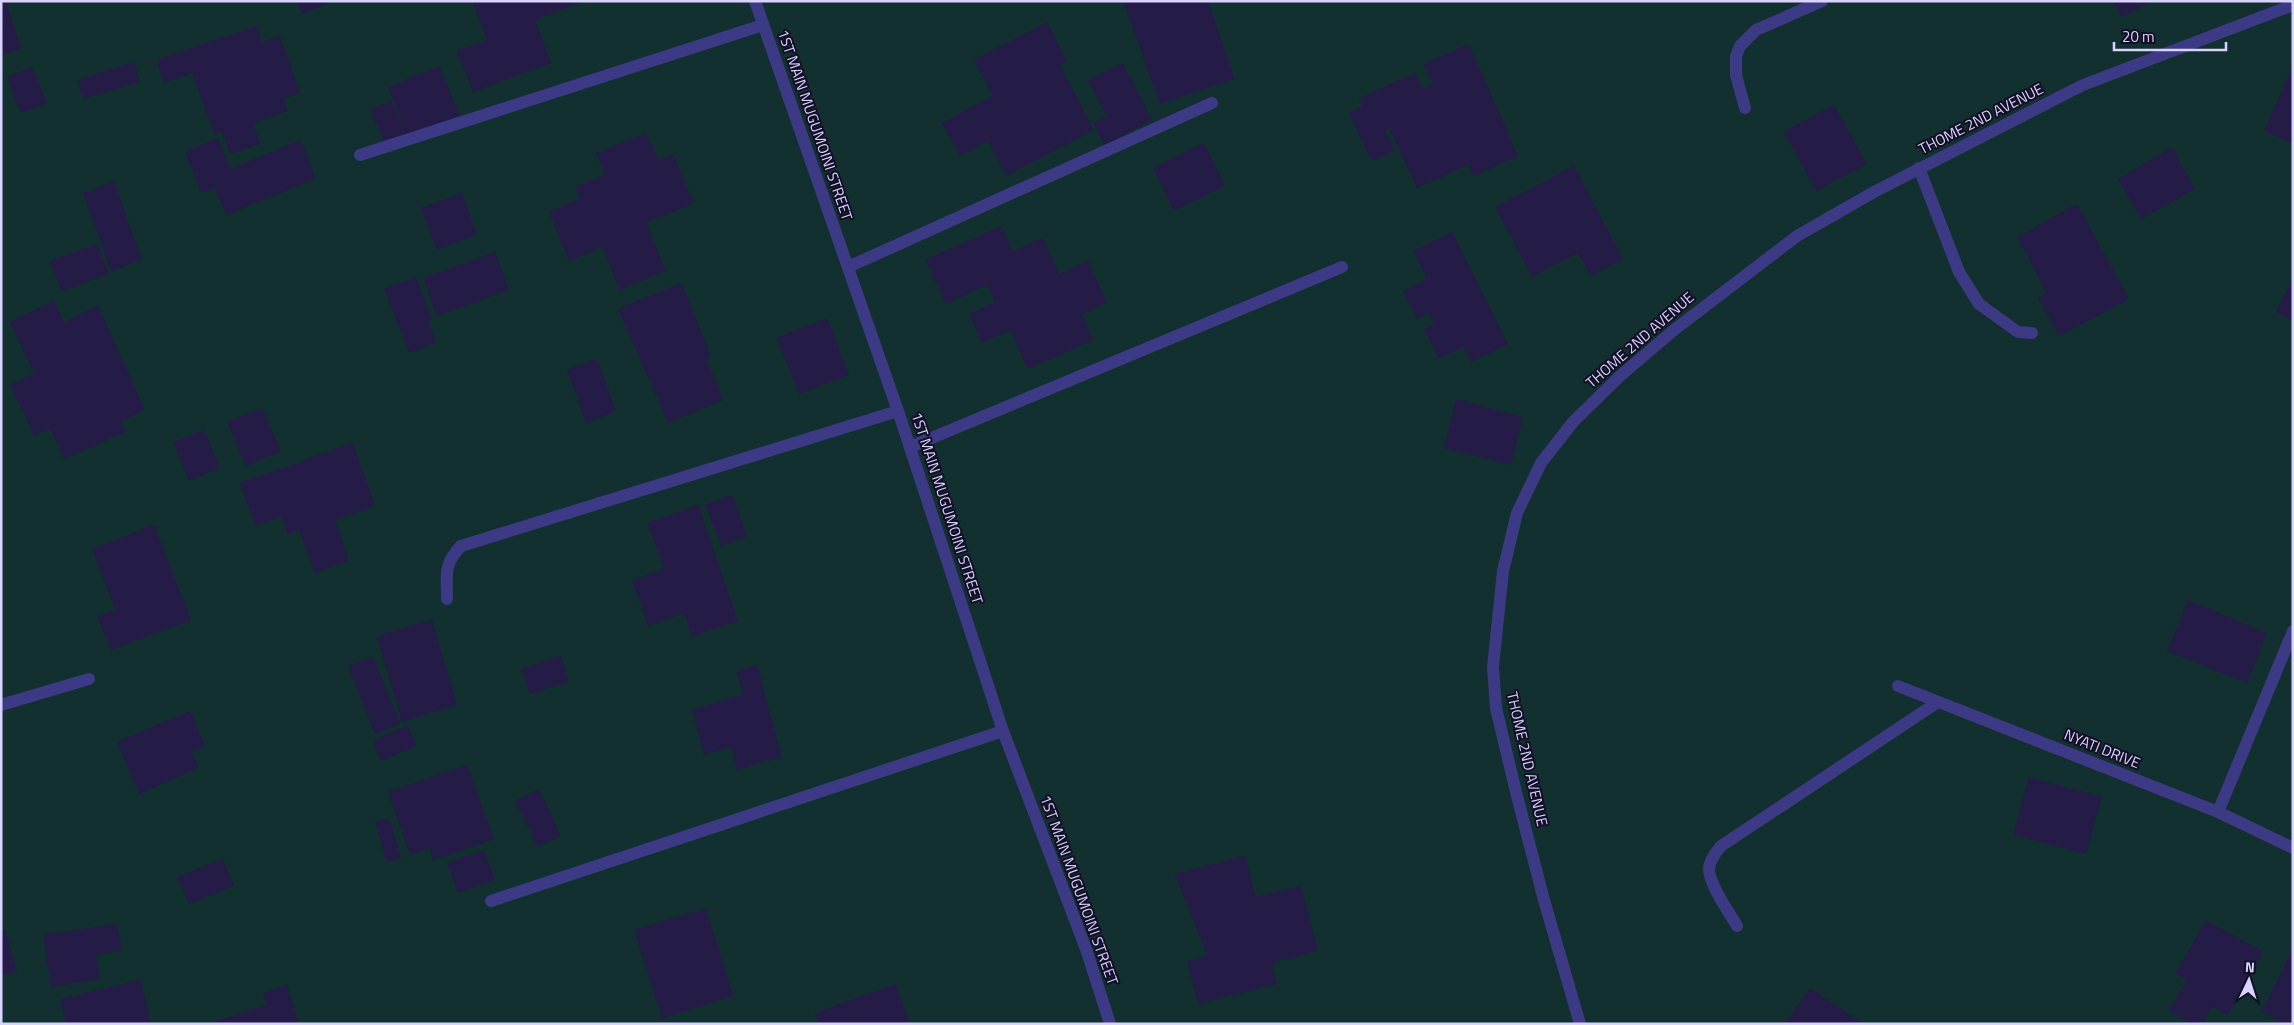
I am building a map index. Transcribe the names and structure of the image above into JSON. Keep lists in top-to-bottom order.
{
  "streets": {
    "street": ["THOME 2ND AVENUE", "1ST MAIN MUGUMOINI STREET", "NYATI DRIVE"]
  },
  "scale_bar": "20 m",
  "north": "top"
}
